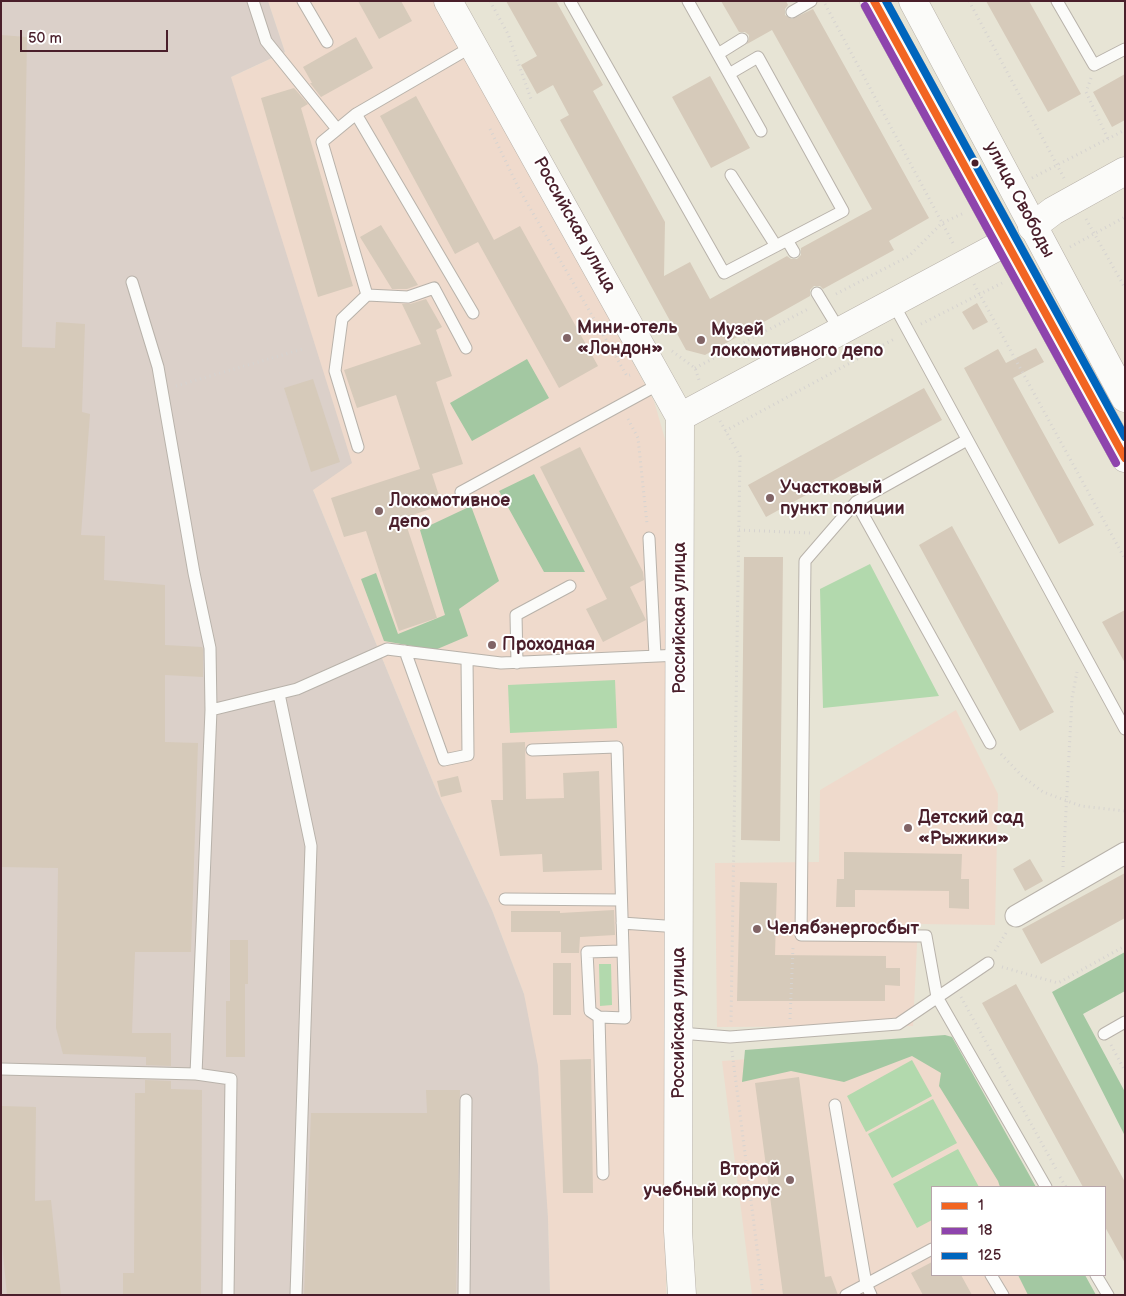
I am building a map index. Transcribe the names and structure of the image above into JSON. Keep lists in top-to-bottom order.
{
  "streets": {
    "main road": ["улица Свободы", "Российская улица"]
  },
  "places": [
    "Мини-отель «Лондон»",
    "Музей локомотивного депо",
    "Участковый пункт полиции",
    "Локомотивное депо",
    "Проходная",
    "Детский сад «Рыжики»",
    "Челябэнергосбыт",
    "Второй учебный корпус"
  ],
  "lines": ["transit line 1", "transit line 125", "transit line 18"],
  "legend": ["1", "18", "125"],
  "scale_bar": "50 m"
}
